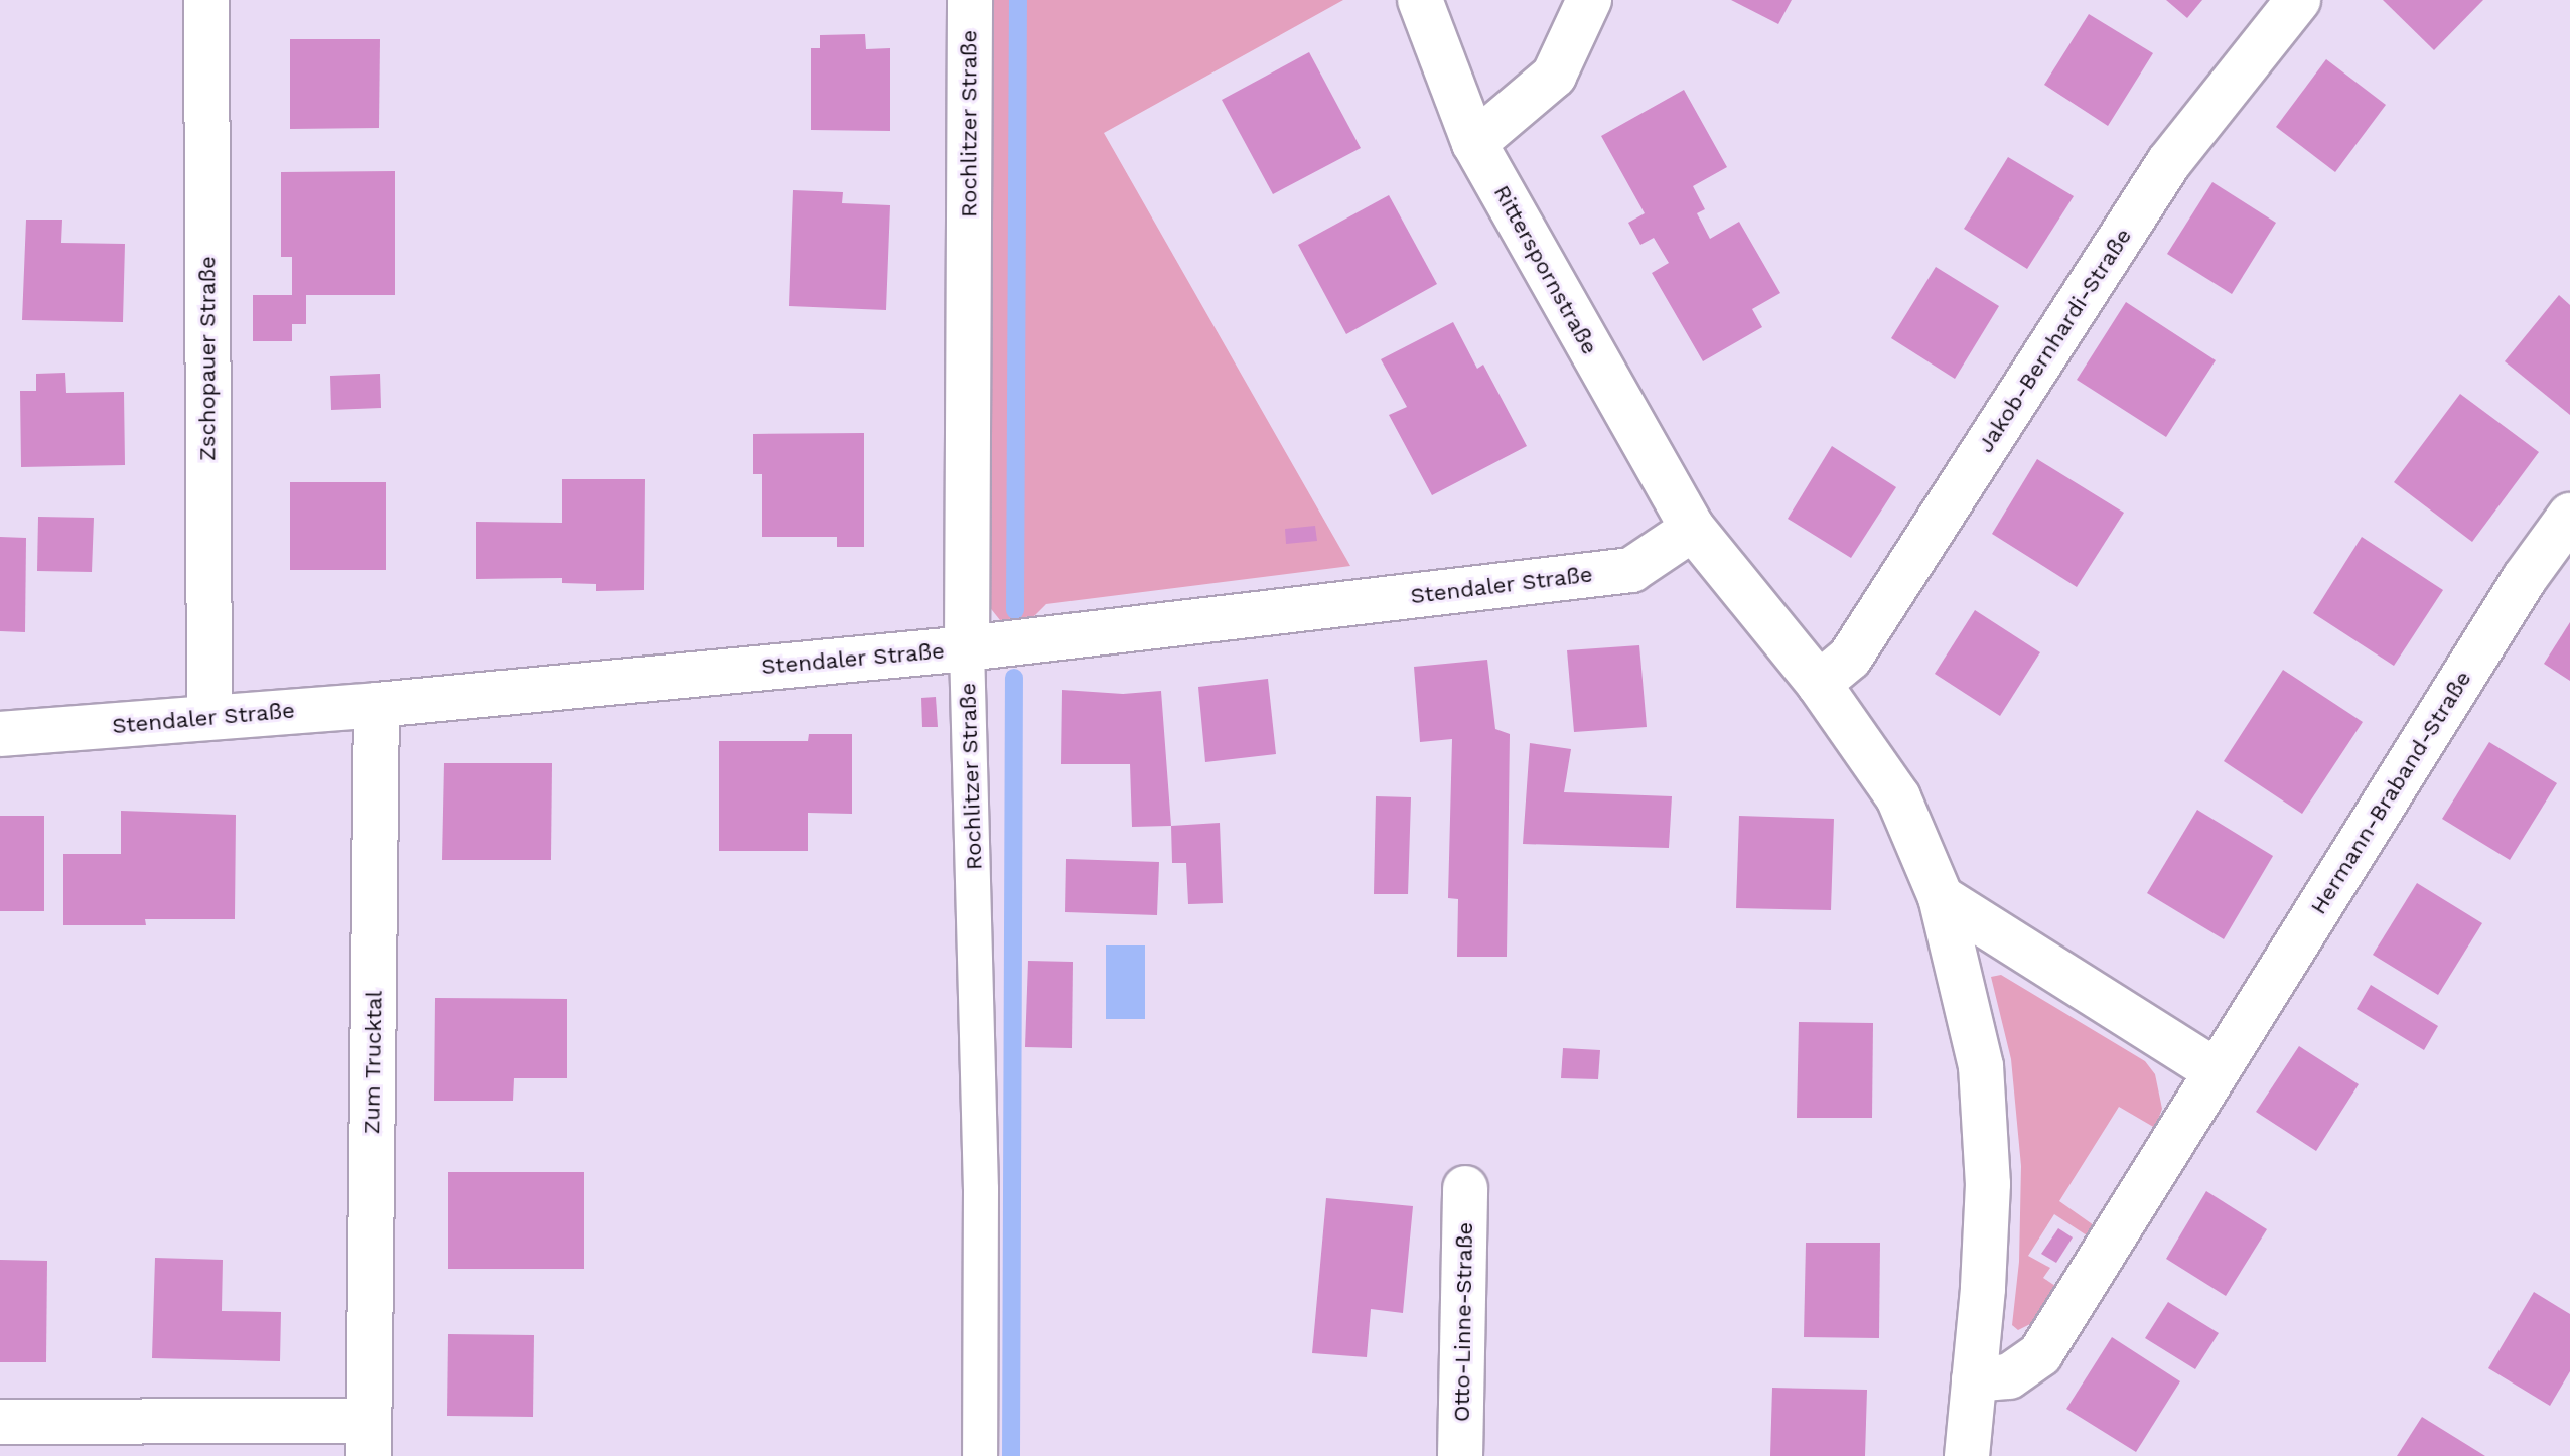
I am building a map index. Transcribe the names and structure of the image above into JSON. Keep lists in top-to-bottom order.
{
  "streets": {
    "street": [
      "Rochlitzer Straße",
      "Ritterspornstraße",
      "Jakob-Bernhardi-Straße",
      "Zschopauer Straße",
      "Stendaler Straße",
      "Hermann-Braband-Straße",
      "Zum Trucktal",
      "Otto-Linne-Straße"
    ]
  },
  "crossings": [
    ["Rochlitzer Straße", "Stendaler Straße"],
    ["Ritterspornstraße", "Jakob-Bernhardi-Straße"],
    ["Ritterspornstraße", "Stendaler Straße"],
    ["Ritterspornstraße", "Hermann-Braband-Straße"],
    ["Zschopauer Straße", "Stendaler Straße"],
    ["Stendaler Straße", "Zum Trucktal"]
  ]
}
